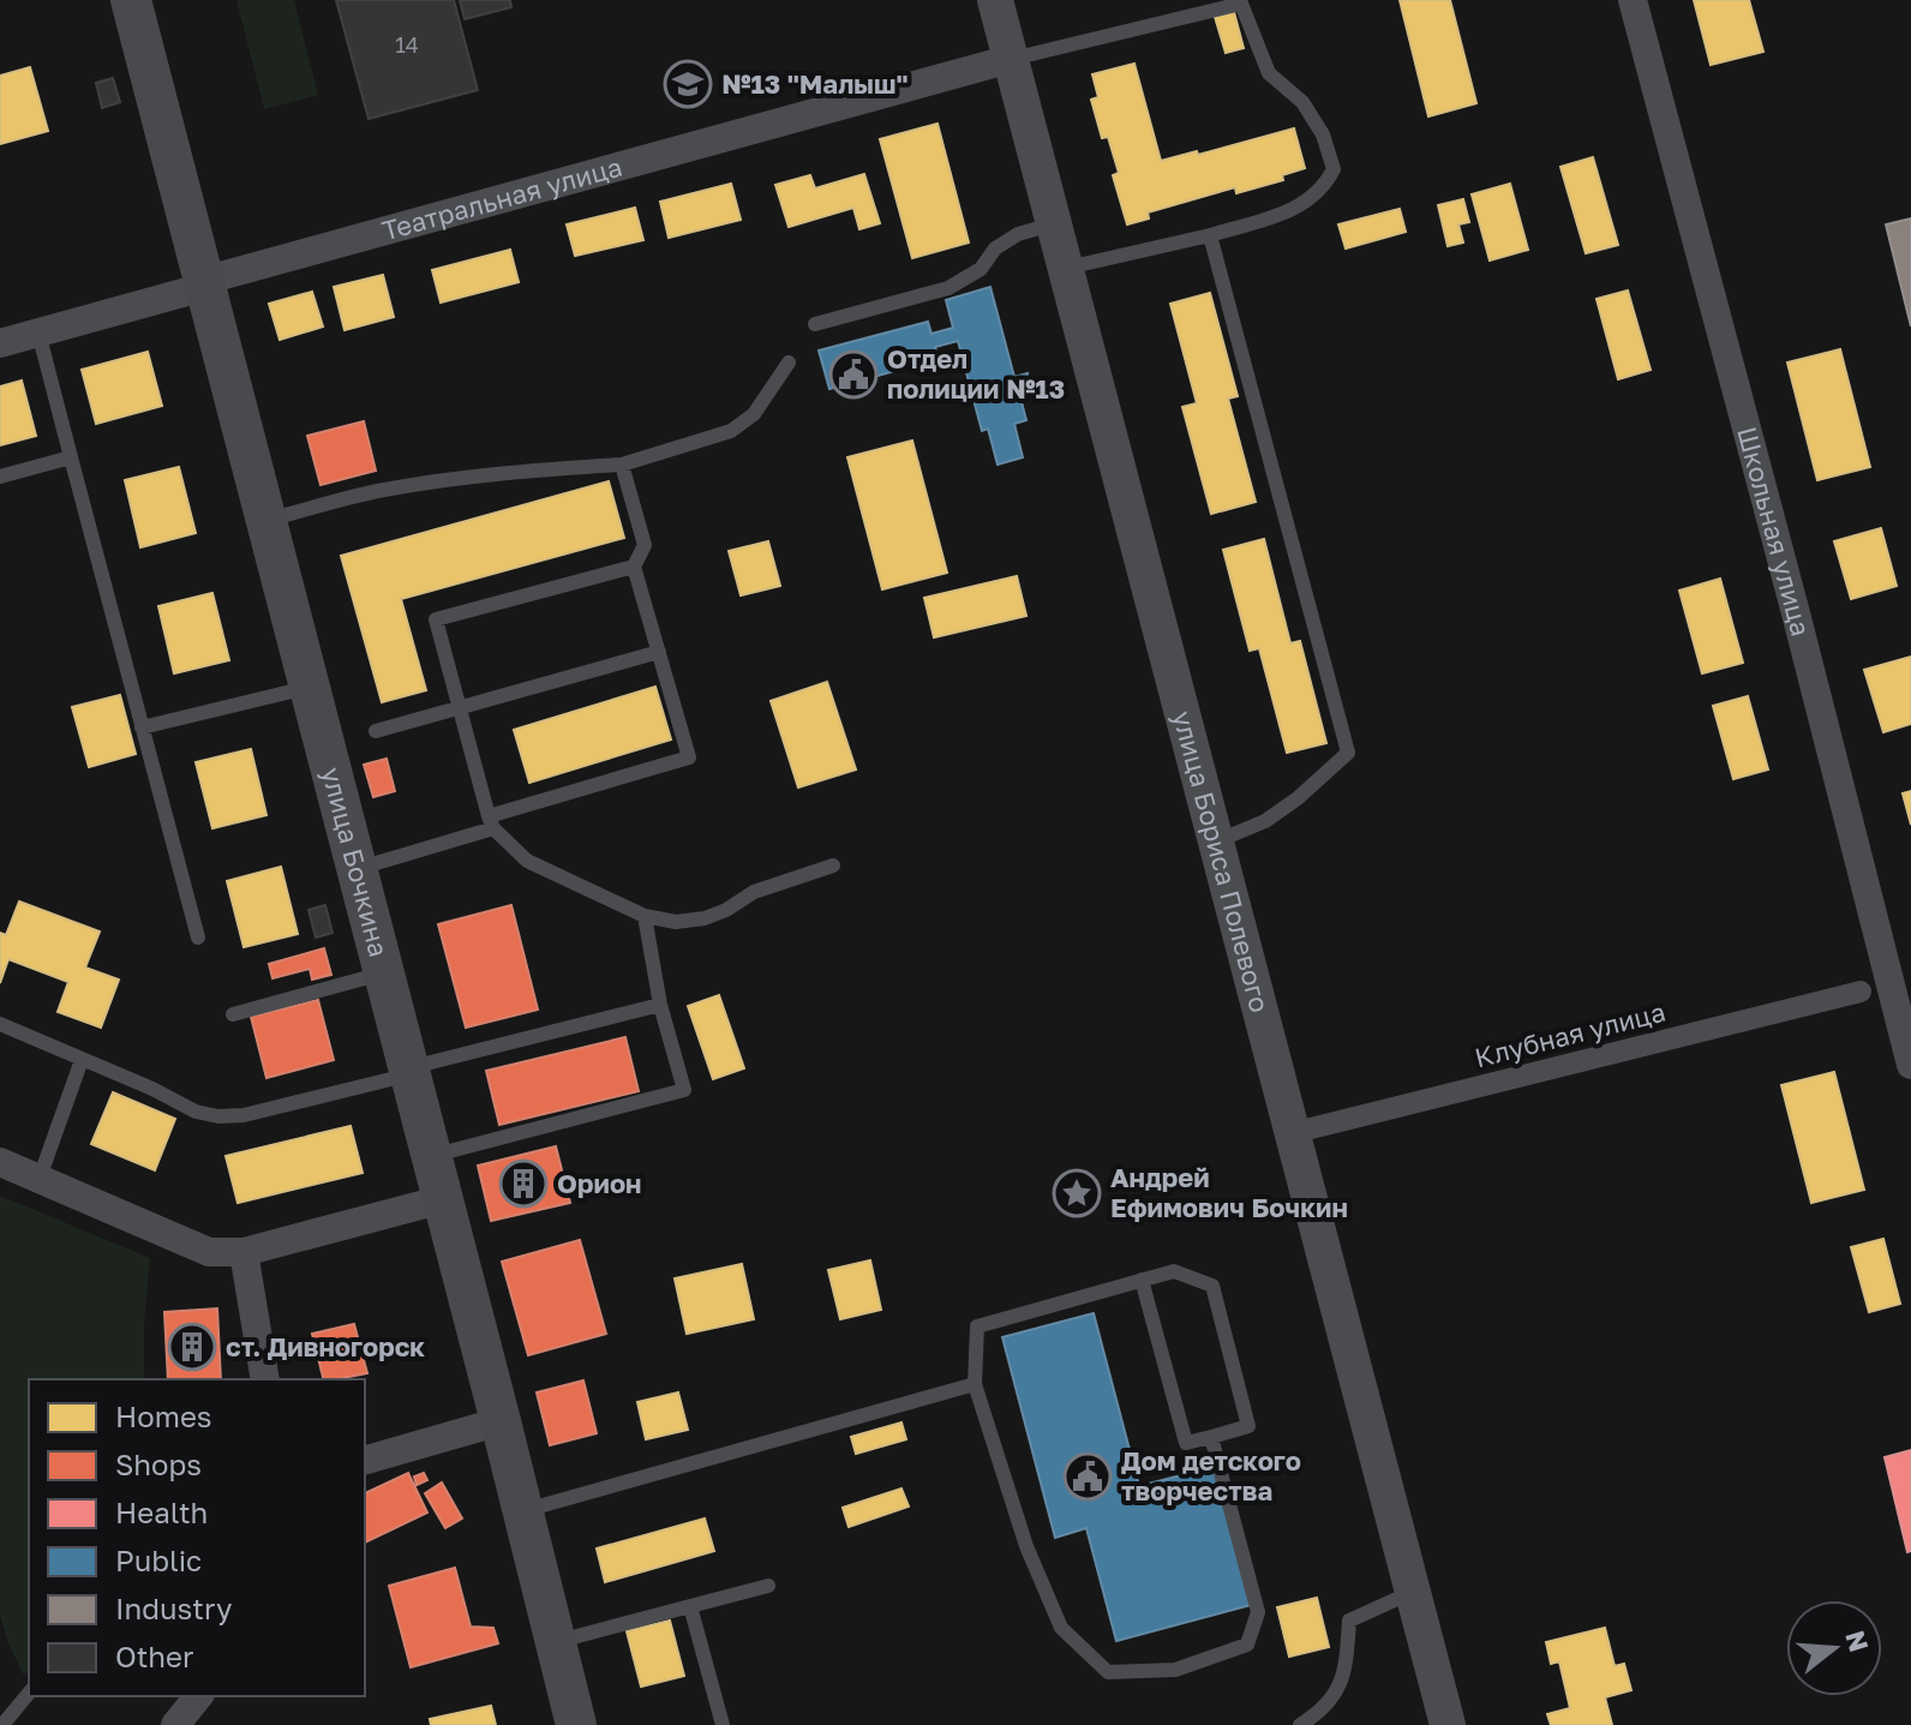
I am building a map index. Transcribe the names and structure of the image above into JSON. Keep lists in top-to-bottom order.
{
  "streets": {
    "main road": ["улица Бочкина"],
    "street": [
      "Театральная улица",
      "Школьная улица",
      "улица Бориса Полевого",
      "Клубная улица"
    ]
  },
  "crossings": [
    ["Театральная улица", "улица Бочкина"],
    ["Театральная улица", "улица Бориса Полевого"],
    ["улица Бориса Полевого", "Клубная улица"]
  ],
  "places": {
    "school or university": ["№13 \"Малыш\""],
    "public building": ["Отдел полиции №13", "Дом детского творчества"],
    "building": ["Орион", "ст. Дивногорск"],
    "place": ["Андрей Ефимович Бочкин"]
  },
  "house_numbers": ["14"],
  "legend": [
    "Homes",
    "Shops",
    "Health",
    "Public",
    "Industry",
    "Other"
  ],
  "north": "right"
}
